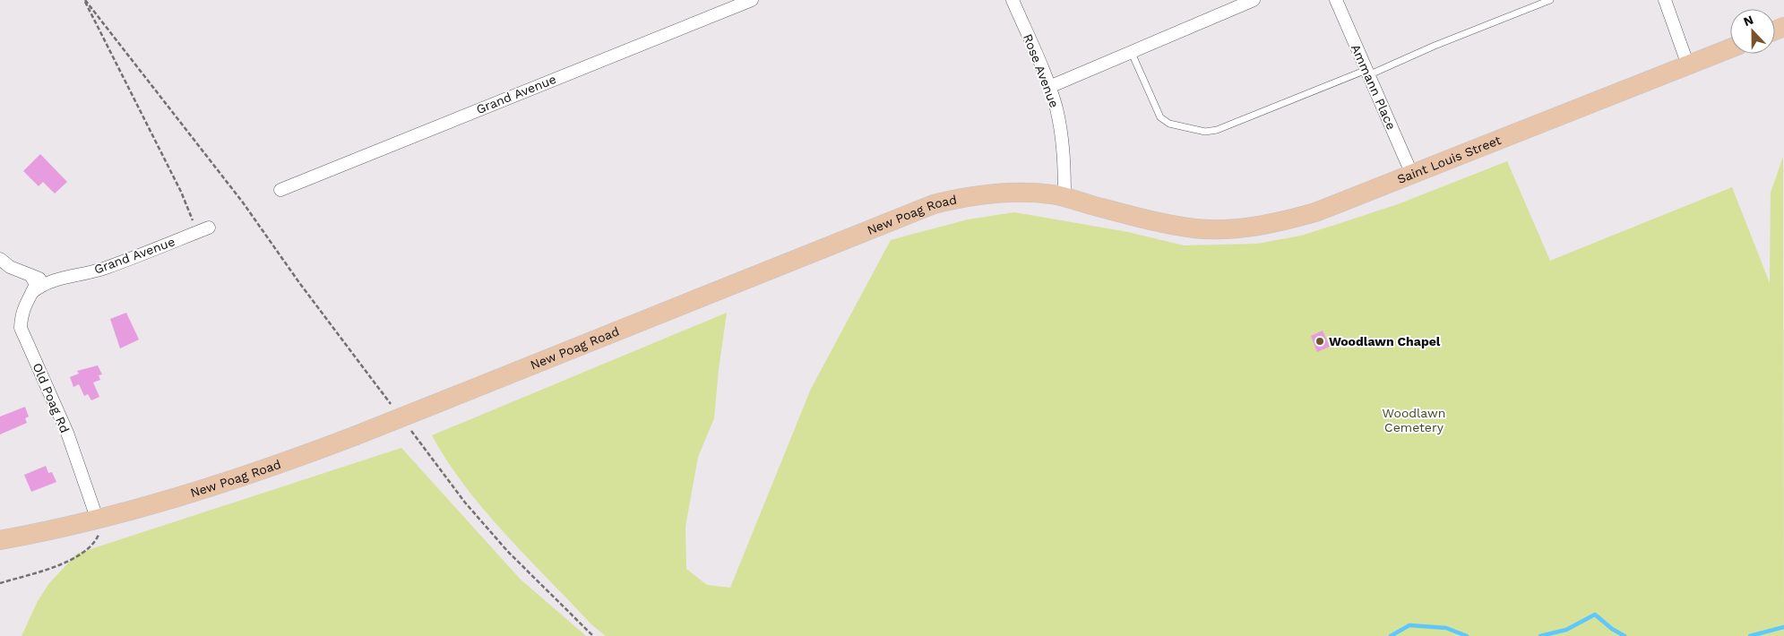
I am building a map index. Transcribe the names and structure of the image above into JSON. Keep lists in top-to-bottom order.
{
  "streets": {
    "main road": ["Saint Louis Street", "New Poag Road"],
    "street": [
      "Rose Avenue",
      "Ammann Place",
      "Grand Avenue",
      "Old Poag Rd"
    ]
  },
  "crossings": [
    ["Rose Avenue", "New Poag Road"],
    ["Ammann Place", "Saint Louis Street"],
    ["Grand Avenue", "Old Poag Rd"],
    ["Saint Louis Street", "New Poag Road"],
    ["New Poag Road", "Old Poag Rd"]
  ],
  "parks": ["Woodlawn Cemetery"],
  "places": ["Woodlawn Chapel"],
  "north": "top"
}
